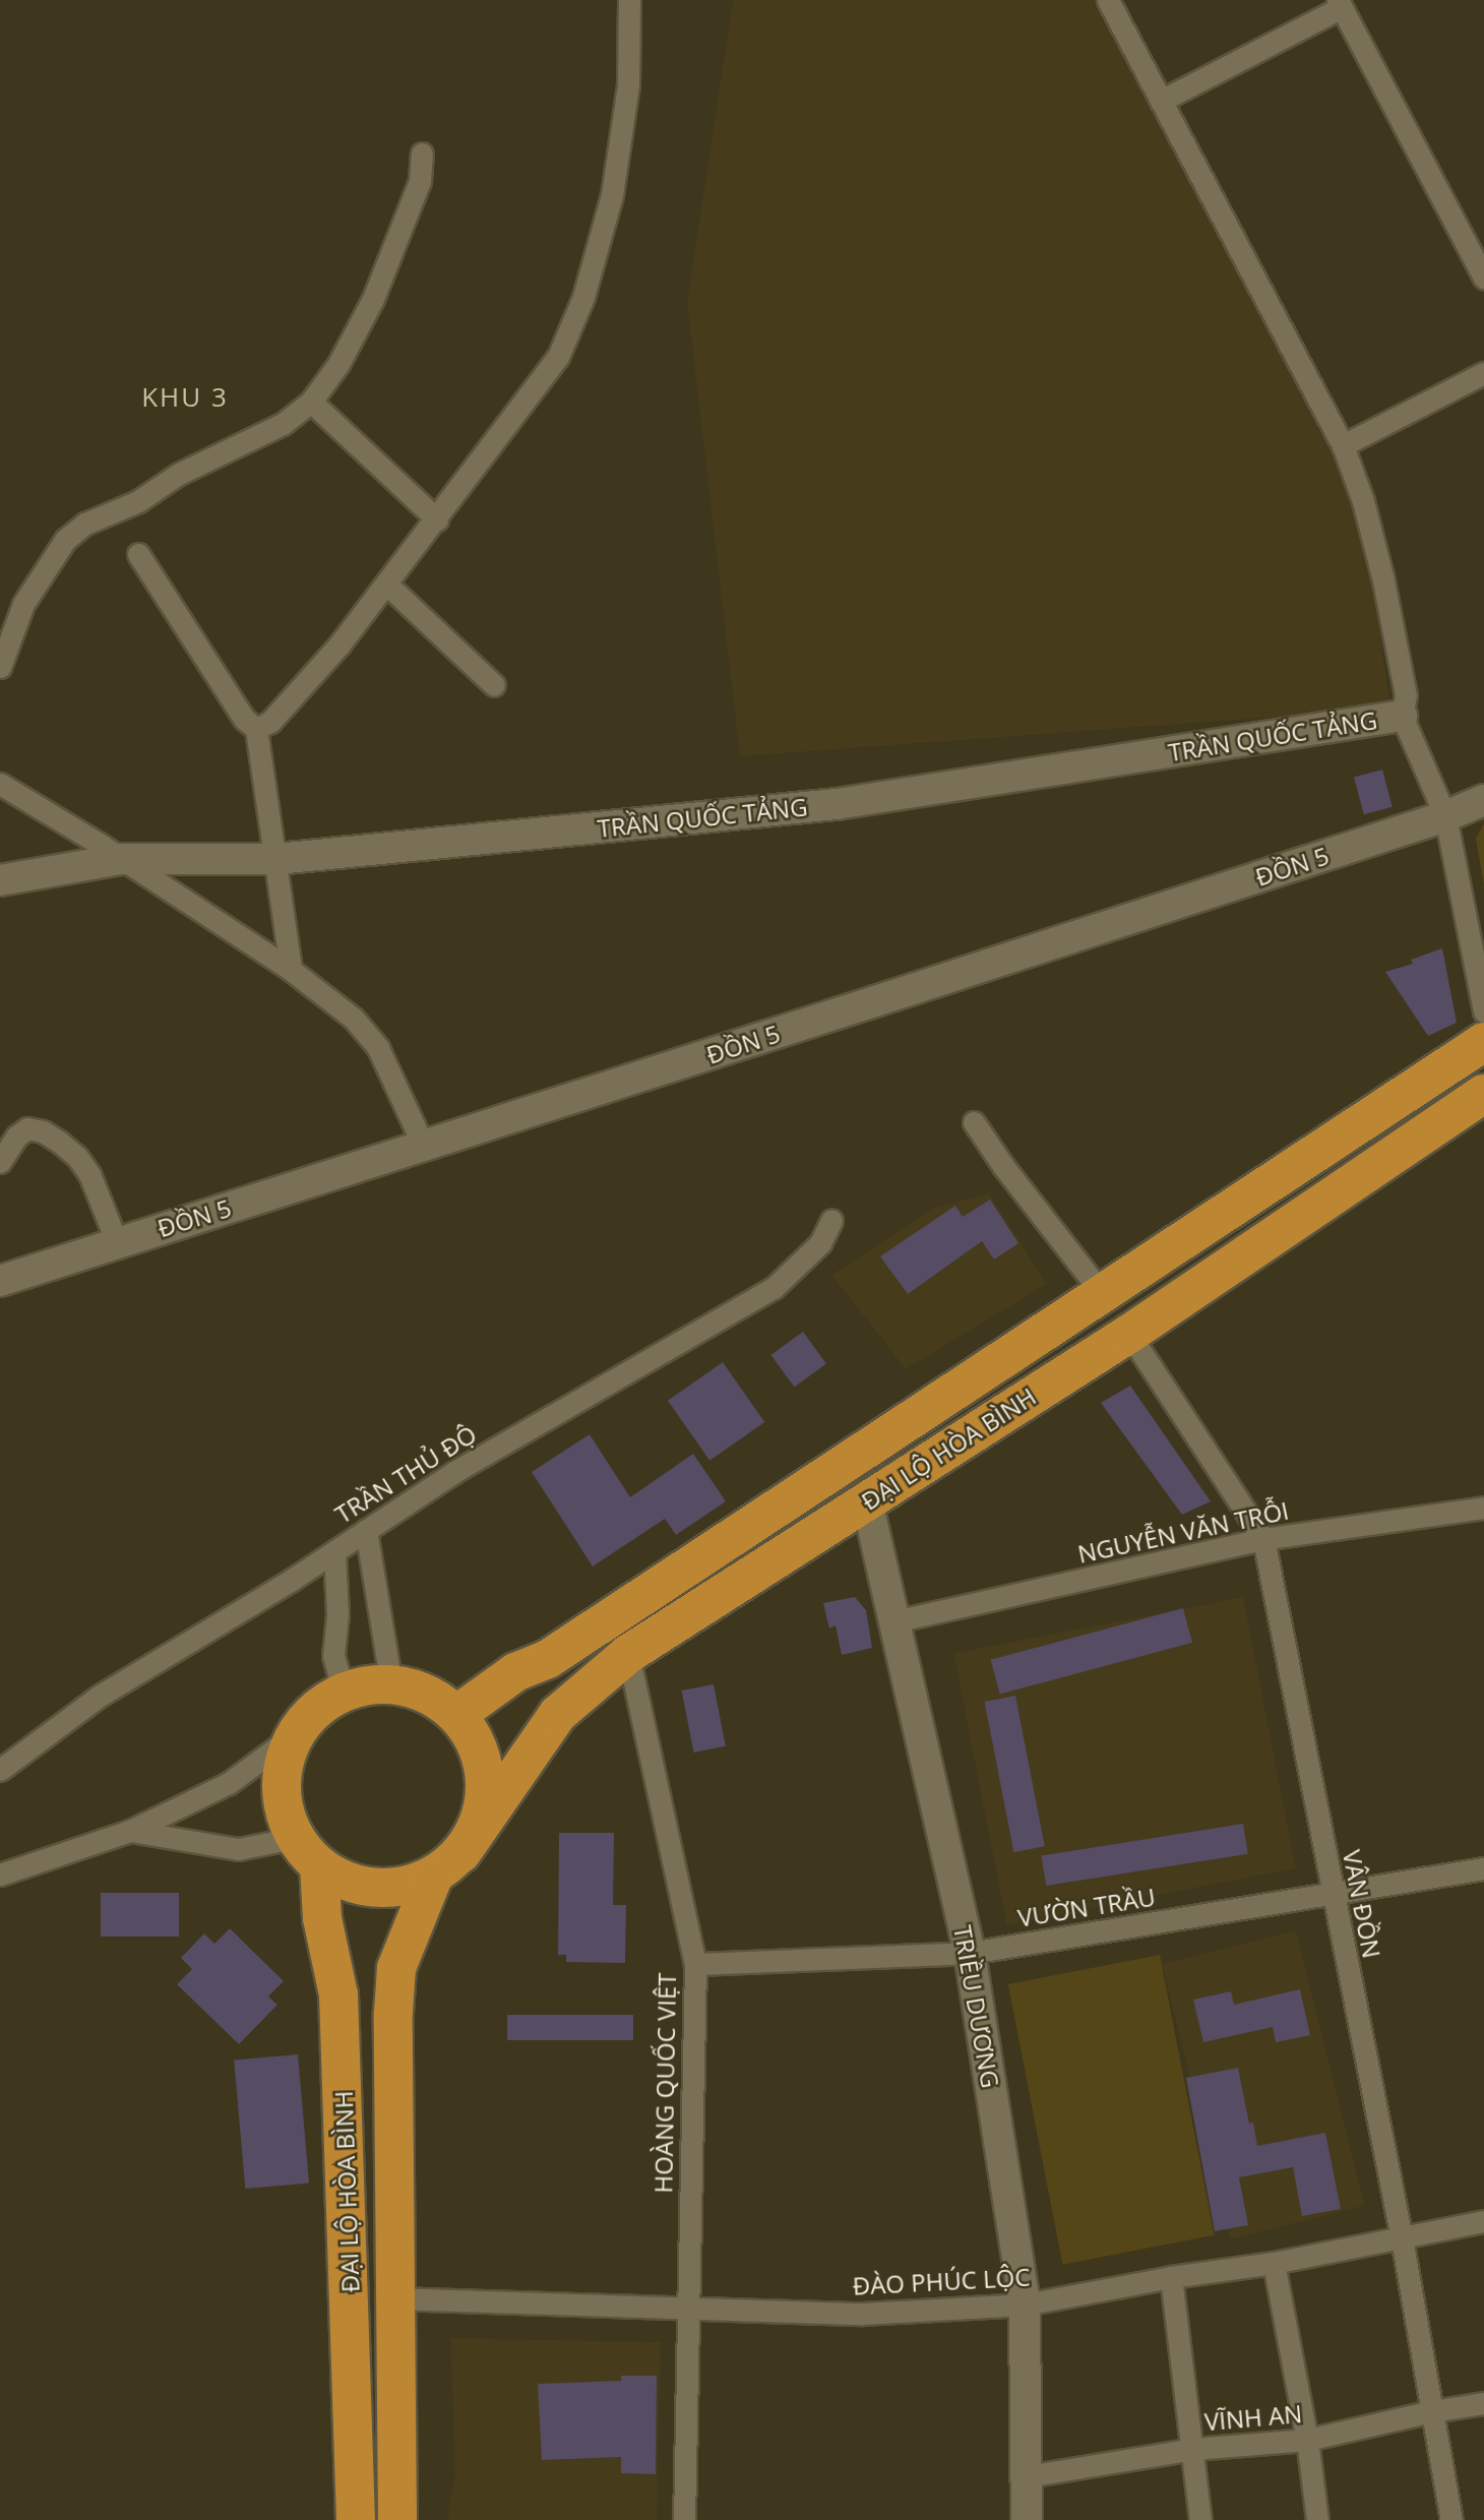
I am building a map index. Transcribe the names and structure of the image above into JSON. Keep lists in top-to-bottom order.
{
  "streets": {
    "highway": ["ĐẠI LỘ HÒA BÌNH"],
    "street": [
      "TRẦN QUỐC TẢNG",
      "ĐỒN 5",
      "TRẦN THỦ ĐỘ",
      "NGUYỄN VĂN TRỖI",
      "VÂN ĐỒN",
      "VƯỜN TRẦU",
      "TRIỀU DƯƠNG",
      "HOÀNG QUỐC VIỆT",
      "ĐÀO PHÚC LỘC",
      "VĨNH AN"
    ]
  },
  "crossings": [
    ["ĐẠI LỘ HÒA BÌNH", "VÂN ĐỒN"],
    ["ĐẠI LỘ HÒA BÌNH", "TRIỀU DƯƠNG"],
    ["ĐẠI LỘ HÒA BÌNH", "HOÀNG QUỐC VIỆT"],
    ["ĐẠI LỘ HÒA BÌNH", "ĐÀO PHÚC LỘC"],
    ["NGUYỄN VĂN TRỖI", "VÂN ĐỒN"],
    ["NGUYỄN VĂN TRỖI", "TRIỀU DƯƠNG"],
    ["VÂN ĐỒN", "VƯỜN TRẦU"],
    ["VÂN ĐỒN", "ĐÀO PHÚC LỘC"],
    ["VÂN ĐỒN", "VĨNH AN"],
    ["VƯỜN TRẦU", "TRIỀU DƯƠNG"],
    ["VƯỜN TRẦU", "HOÀNG QUỐC VIỆT"],
    ["TRIỀU DƯƠNG", "ĐÀO PHÚC LỘC"],
    ["TRIỀU DƯƠNG", "VĨNH AN"],
    ["HOÀNG QUỐC VIỆT", "ĐÀO PHÚC LỘC"]
  ],
  "districts": ["KHU 3"]
}
